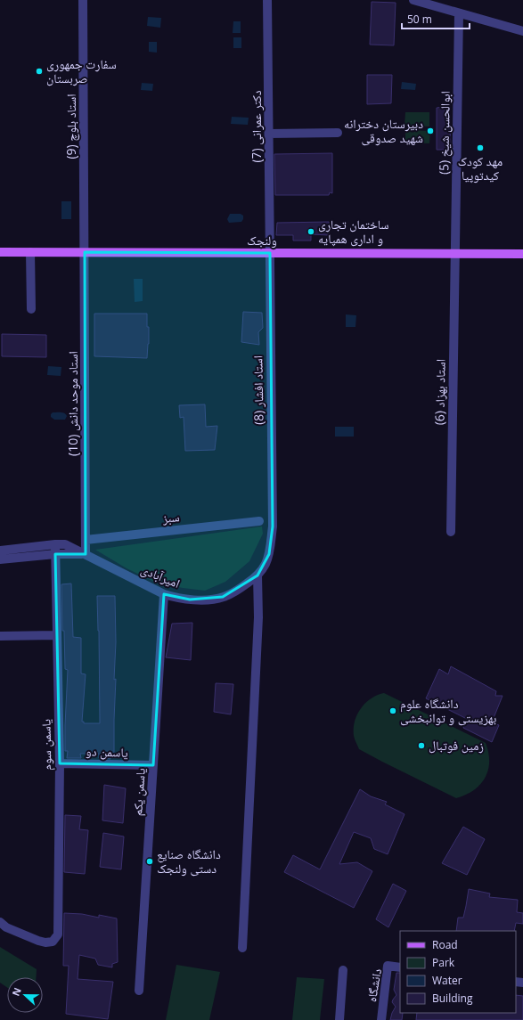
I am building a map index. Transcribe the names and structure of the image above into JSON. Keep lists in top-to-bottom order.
{
  "streets": {
    "main road": ["ولنجک"],
    "street": [
      "استاد بلوچ (9)",
      "دکتر عمرانی (7)",
      "ابوالحسن شیخ (5)",
      "استاد افشار (8)",
      "استاد بهزاد (6)",
      "استاد موحد دانش (10)",
      "سبز",
      "امیرآبادی",
      "یاسمن سوم",
      "یاسمن دو",
      "یاسمن یکم",
      "دانشگاه"
    ]
  },
  "crossings": [
    ["استاد بلوچ (9)", "ولنجک"],
    ["استاد بلوچ (9)", "استاد موحد دانش (10)"],
    ["دکتر عمرانی (7)", "ولنجک"],
    ["دکتر عمرانی (7)", "استاد افشار (8)"],
    ["ابوالحسن شیخ (5)", "ولنجک"],
    ["ابوالحسن شیخ (5)", "استاد بهزاد (6)"],
    ["ولنجک", "استاد افشار (8)"],
    ["ولنجک", "استاد بهزاد (6)"],
    ["ولنجک", "استاد موحد دانش (10)"],
    ["استاد افشار (8)", "امیرآبادی"],
    ["استاد موحد دانش (10)", "سبز"],
    ["استاد موحد دانش (10)", "امیرآبادی"],
    ["امیرآبادی", "یاسمن سوم"],
    ["امیرآبادی", "یاسمن یکم"],
    ["یاسمن سوم", "یاسمن دو"],
    ["یاسمن دو", "یاسمن یکم"]
  ],
  "places": [
    "سفارت جمهوری صربستان",
    "دبیرستان دخترانه شهید صدوقی",
    "مهد کودک کیدتوپیا",
    "ساختمان تجاری و اداری همپایه",
    "دانشگاه علوم بهزیستی و توانبخشی",
    "زمین فوتبال",
    "دانشگاه صنایع دستى ولنجک"
  ],
  "legend": [
    "Road",
    "Park",
    "Water",
    "Building"
  ],
  "scale_bar": "50 m",
  "north": "left"
}
